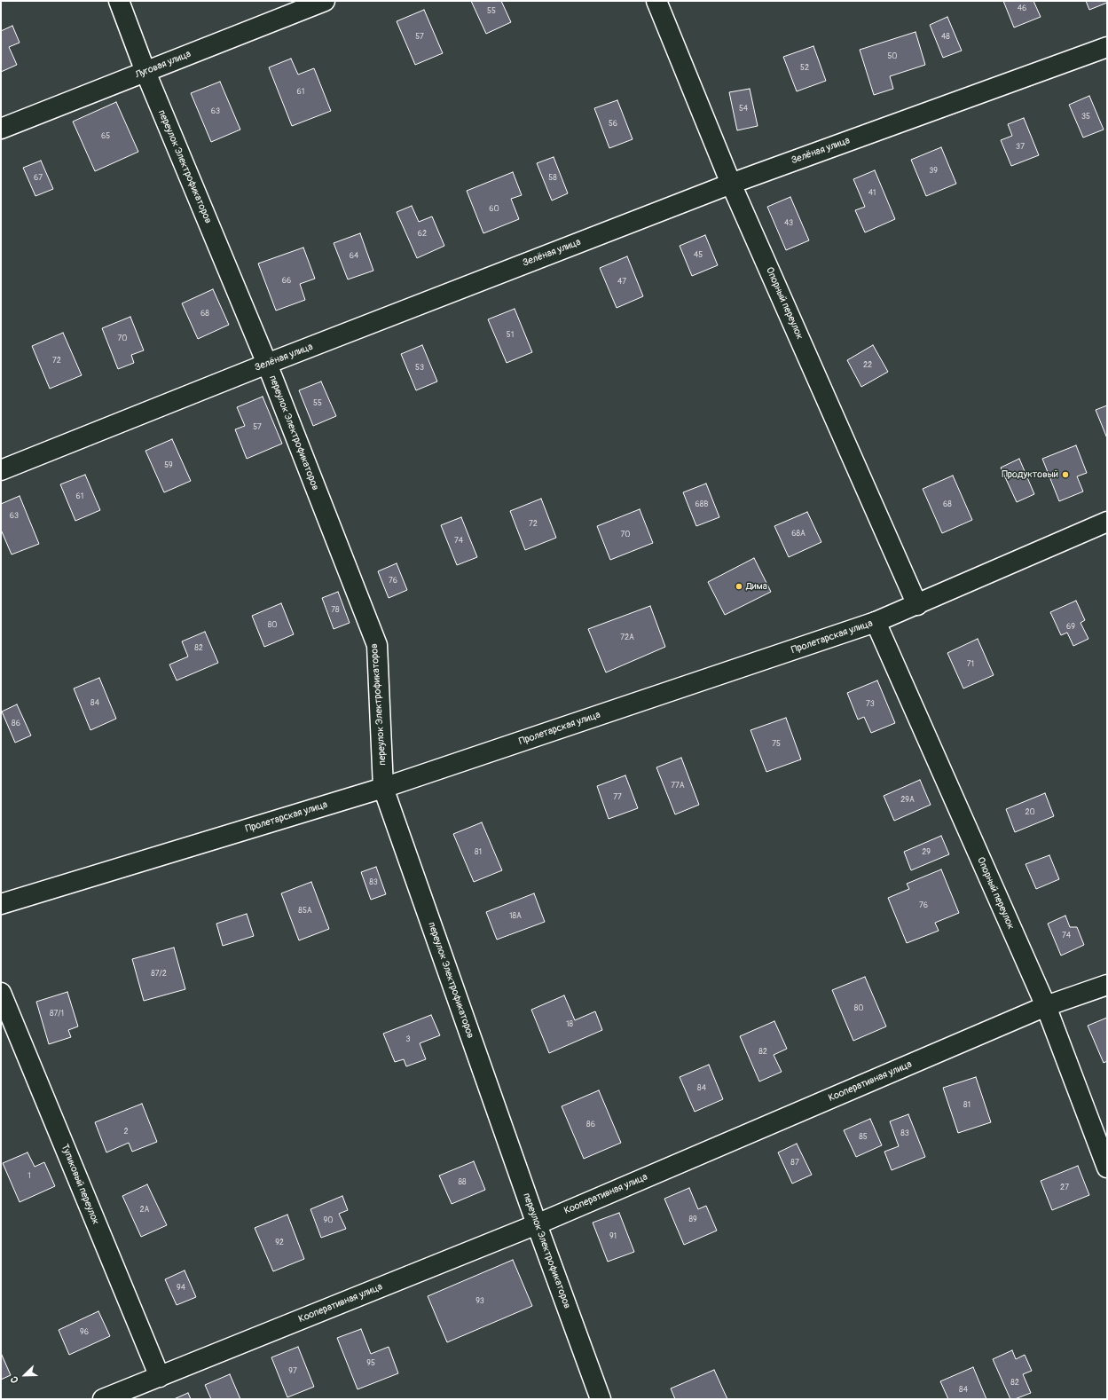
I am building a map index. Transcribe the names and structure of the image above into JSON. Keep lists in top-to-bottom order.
{
  "streets": {
    "street": [
      "Луговая улица",
      "Зелёная улица",
      "переулок Электрофикаторов",
      "Опорный переулок",
      "Пролетарская улица",
      "Кооперативная улица",
      "Тупиковый переулок"
    ]
  },
  "crossings": [
    ["Луговая улица", "переулок Электрофикаторов"],
    ["Зелёная улица", "переулок Электрофикаторов"],
    ["Зелёная улица", "Опорный переулок"],
    ["переулок Электрофикаторов", "Пролетарская улица"],
    ["переулок Электрофикаторов", "Кооперативная улица"],
    ["Опорный переулок", "Пролетарская улица"],
    ["Опорный переулок", "Кооперативная улица"],
    ["Кооперативная улица", "Тупиковый переулок"]
  ],
  "places": ["Продуктовый", "Дима"],
  "house_numbers": [
    "46",
    "55",
    "57",
    "48",
    "50",
    "52",
    "61",
    "54",
    "63",
    "35",
    "56",
    "65",
    "37",
    "39",
    "67",
    "58",
    "41",
    "60",
    "43",
    "62",
    "45",
    "64",
    "66",
    "47",
    "68",
    "51",
    "70",
    "72",
    "22",
    "53",
    "55",
    "57",
    "59",
    "61",
    "68В",
    "68",
    "63",
    "72",
    "68А",
    "70",
    "74",
    "76",
    "78",
    "80",
    "69",
    "72А",
    "82",
    "71",
    "84",
    "73",
    "86",
    "75",
    "77А",
    "77",
    "29А",
    "20",
    "81",
    "29",
    "83",
    "76",
    "85А",
    "18А",
    "74",
    "87/2",
    "80",
    "87/1",
    "18",
    "3",
    "82",
    "84",
    "81",
    "86",
    "2",
    "83",
    "85",
    "87",
    "1",
    "88",
    "27",
    "2А",
    "89",
    "90",
    "91",
    "92",
    "94",
    "93",
    "96",
    "95",
    "97",
    "82",
    "84"
  ],
  "north": "bottom left"
}
